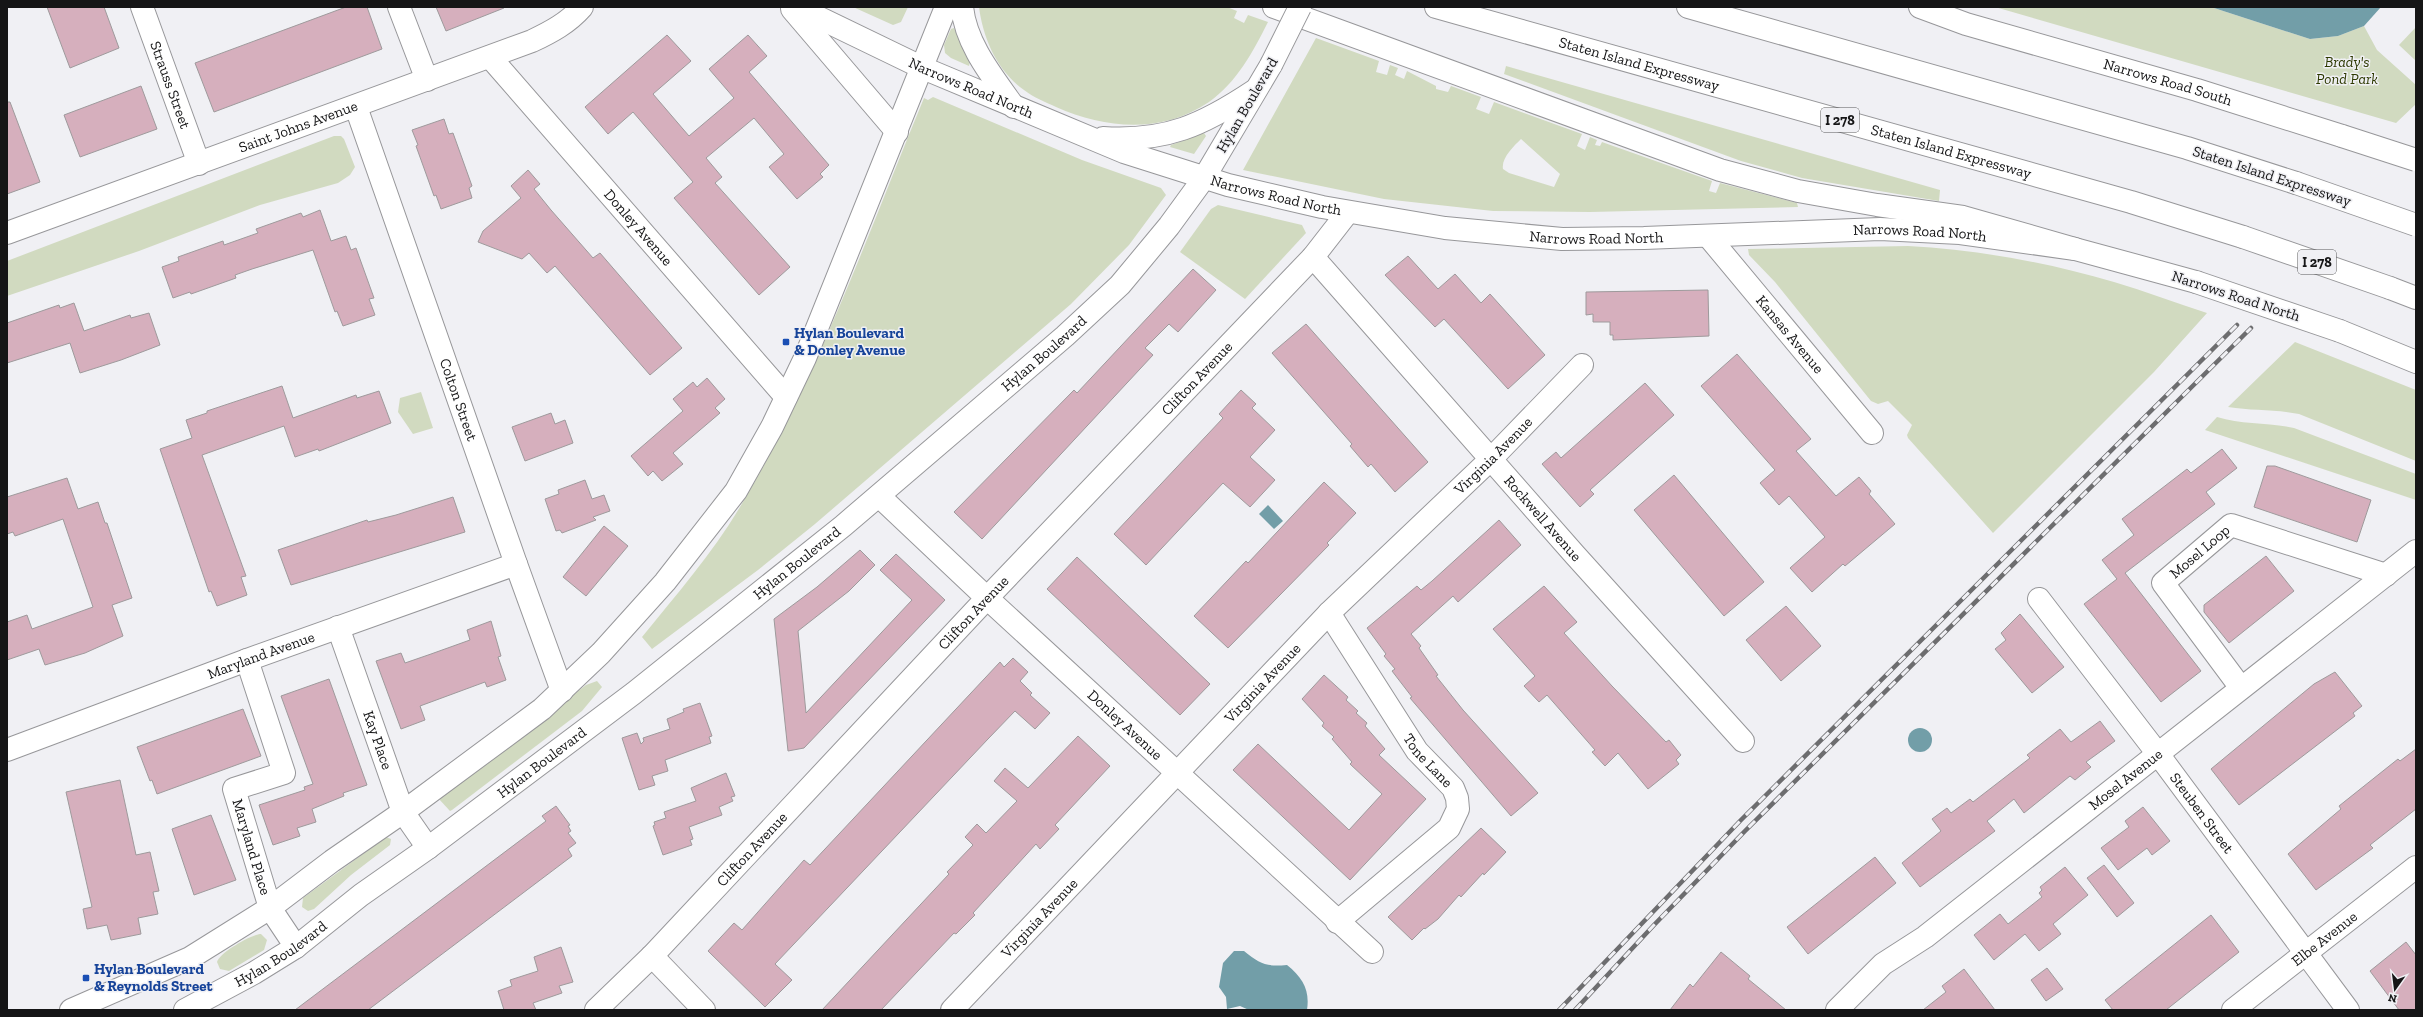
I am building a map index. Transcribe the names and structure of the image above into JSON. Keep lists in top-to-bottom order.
{
  "streets": {
    "main road": [
      "Staten Island Expressway",
      "Narrows Road South",
      "Strauss Street",
      "Narrows Road North",
      "Hylan Boulevard",
      "I 278",
      "Saint Johns Avenue",
      "Donley Avenue",
      "Kansas Avenue",
      "Clifton Avenue",
      "Colton Street",
      "Virginia Avenue",
      "Rockwell Avenue",
      "Mosel Loop",
      "Maryland Avenue",
      "Kay Place",
      "Tone Lane",
      "Mosel Avenue",
      "Steuben Street",
      "Maryland Place",
      "Elbe Avenue"
    ]
  },
  "crossings": [
    ["Strauss Street", "Saint Johns Avenue"],
    ["Narrows Road North", "Hylan Boulevard"],
    ["Narrows Road North", "Kansas Avenue"],
    ["Narrows Road North", "Clifton Avenue"],
    ["Hylan Boulevard", "Donley Avenue"],
    ["Hylan Boulevard", "Kay Place"],
    ["Hylan Boulevard", "Maryland Place"],
    ["Saint Johns Avenue", "Donley Avenue"],
    ["Saint Johns Avenue", "Colton Street"],
    ["Donley Avenue", "Clifton Avenue"],
    ["Donley Avenue", "Virginia Avenue"],
    ["Donley Avenue", "Tone Lane"],
    ["Clifton Avenue", "Rockwell Avenue"],
    ["Colton Street", "Maryland Avenue"],
    ["Virginia Avenue", "Rockwell Avenue"],
    ["Virginia Avenue", "Tone Lane"],
    ["Mosel Loop", "Mosel Avenue"],
    ["Maryland Avenue", "Kay Place"],
    ["Maryland Avenue", "Maryland Place"],
    ["Mosel Avenue", "Steuben Street"],
    ["Steuben Street", "Elbe Avenue"]
  ],
  "parks": ["Brady's Pond Park"],
  "places": {
    "transit": ["Hylan Boulevard & Donley Avenue", "Hylan Boulevard & Reynolds Street"]
  },
  "north": "bottom"
}
